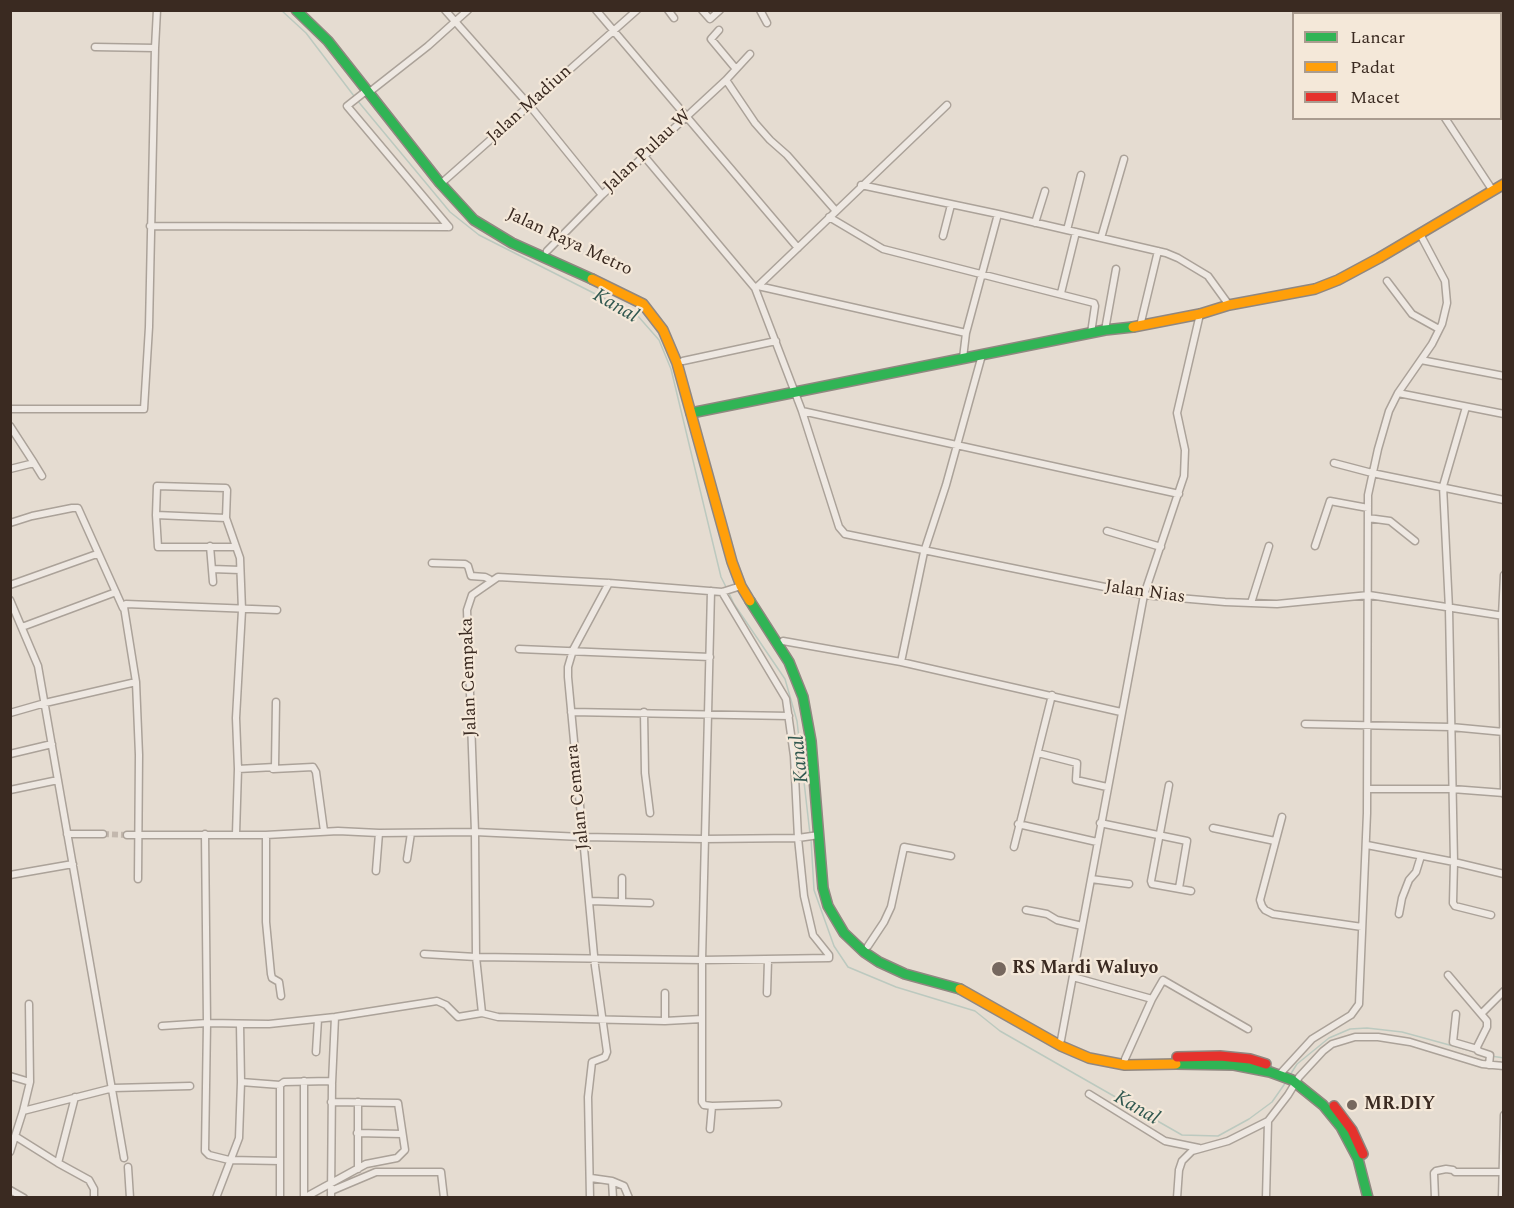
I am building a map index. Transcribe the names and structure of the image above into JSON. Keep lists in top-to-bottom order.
{
  "streets": {
    "main road": ["Jalan Raya Metro"],
    "street": [
      "Jalan Madiun",
      "Jalan Pulau W",
      "Jalan Nias",
      "Jalan Cempaka",
      "Jalan Cemara"
    ]
  },
  "crossings": [
    ["Jalan Madiun", "Jalan Raya Metro"],
    ["Jalan Pulau W", "Jalan Raya Metro"]
  ],
  "water": ["Kanal"],
  "places": ["RS Mardi Waluyo", "MR.DIY"],
  "legend": ["Lancar", "Padat", "Macet"]
}
